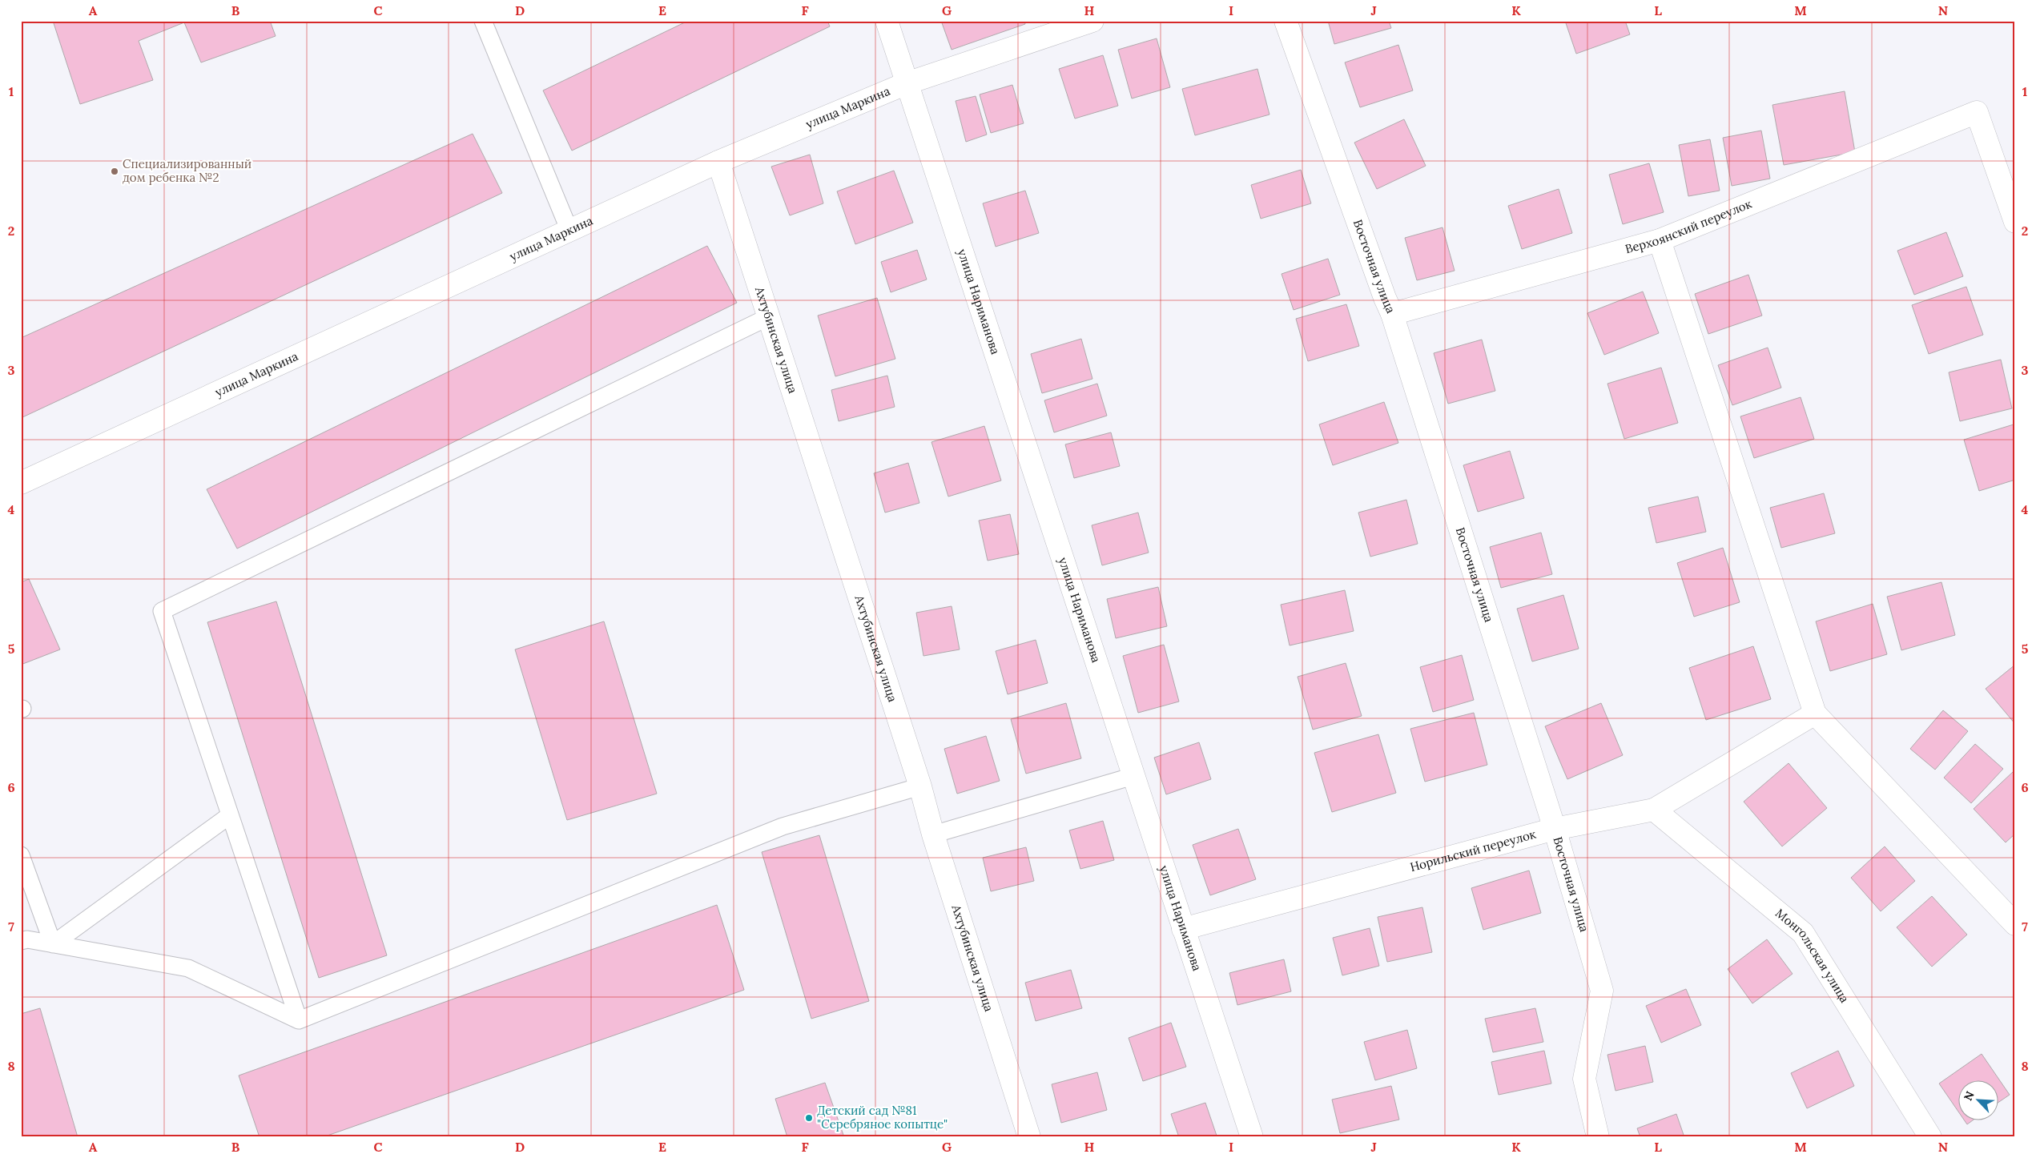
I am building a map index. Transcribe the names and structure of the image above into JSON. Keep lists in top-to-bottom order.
{
  "streets": {
    "street": [
      "улица Маркина",
      "Верхоянский переулок",
      "Восточная улица",
      "улица Нариманова",
      "Ахтубинская улица",
      "Норильский переулок",
      "Монгольская улица"
    ]
  },
  "crossings": [
    ["улица Маркина", "улица Нариманова"],
    ["улица Маркина", "Ахтубинская улица"],
    ["Верхоянский переулок", "Восточная улица"],
    ["Восточная улица", "Норильский переулок"],
    ["улица Нариманова", "Норильский переулок"],
    ["Норильский переулок", "Монгольская улица"]
  ],
  "places": ["Специализированный дом ребенка №2", "Детский сад №81 \"Серебряное копытце\""],
  "north": "top left",
  "grid": {
    "columns": [
      "A",
      "B",
      "C",
      "D",
      "E",
      "F",
      "G",
      "H",
      "I",
      "J",
      "K",
      "L",
      "M",
      "N"
    ],
    "rows": [
      "1",
      "2",
      "3",
      "4",
      "5",
      "6",
      "7",
      "8"
    ]
  }
}
